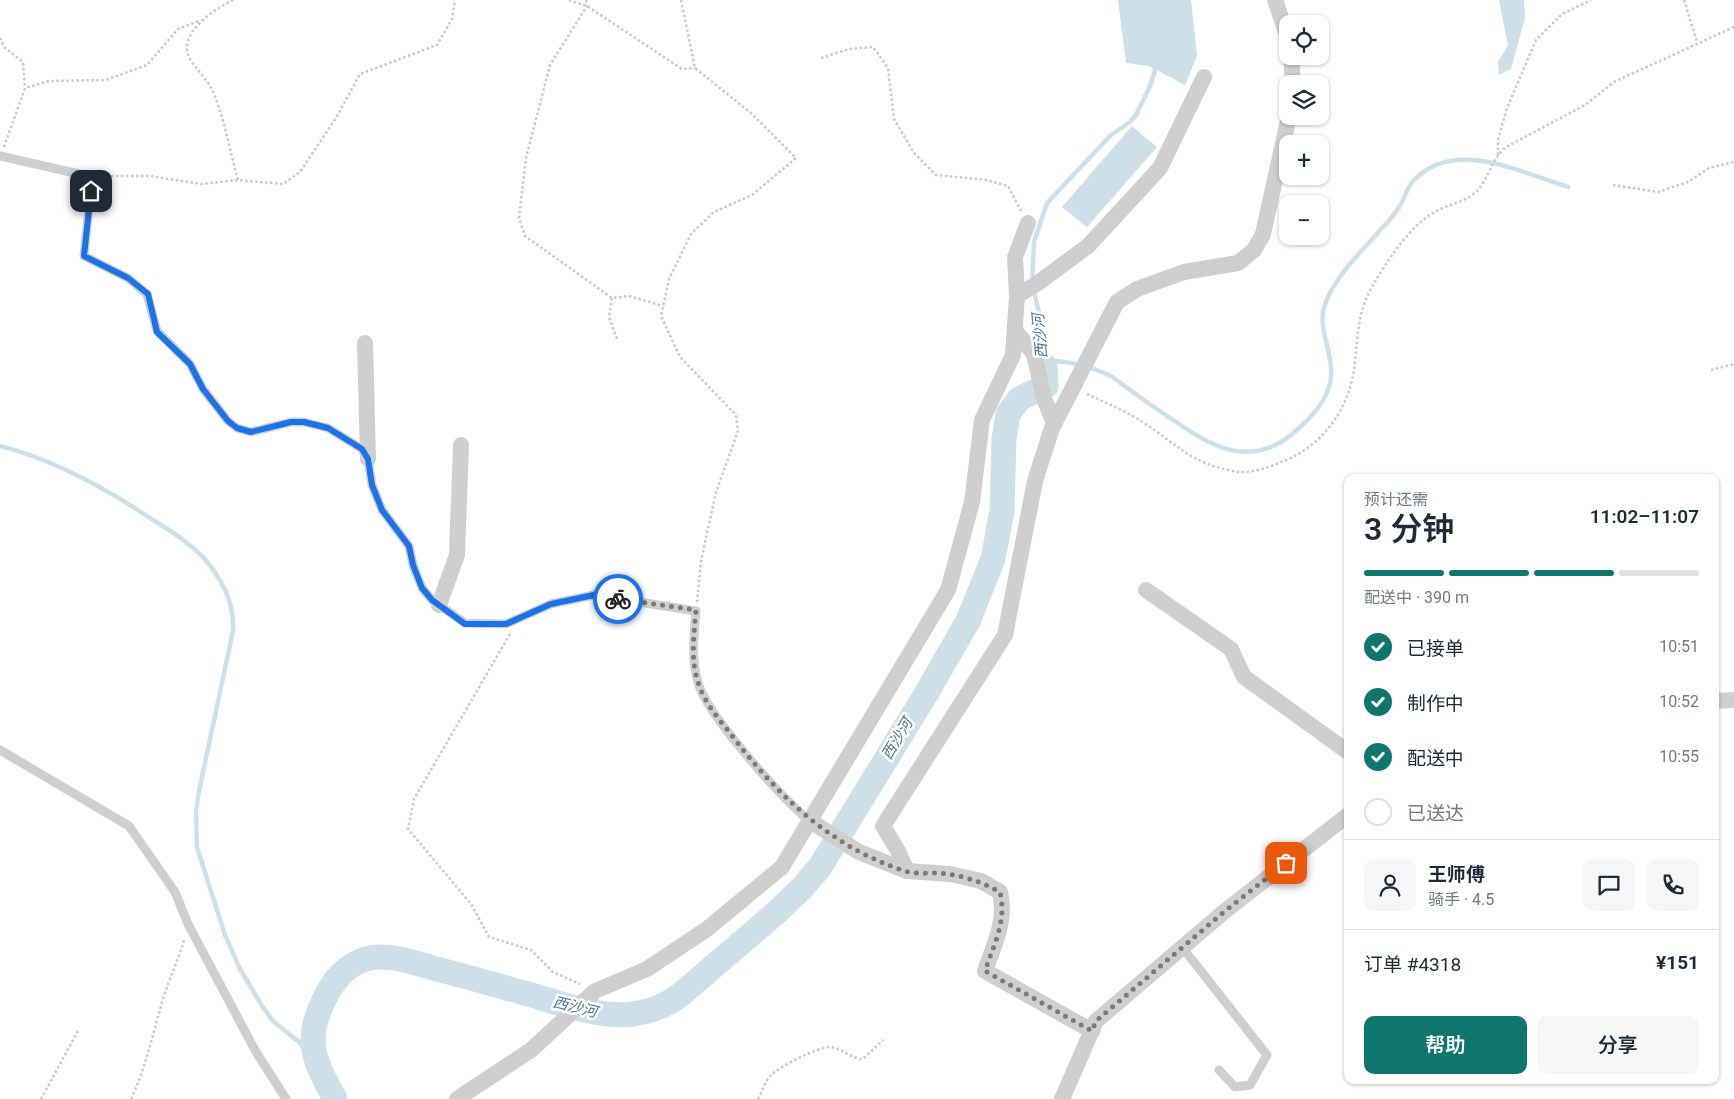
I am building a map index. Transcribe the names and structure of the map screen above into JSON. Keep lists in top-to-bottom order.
{
  "water": ["西沙河"],
  "page": {
    "map_buttons": ["+", "−"],
    "heading": ["3 分钟", "预计还需", "11:02–11:07"],
    "panel": [
      "王师傅",
      "骑手 · 4.5",
      "订单 #4318",
      "¥151"
    ],
    "bar": "配送中 · 390 m",
    "list": [
      ["已接单", "10:51"],
      ["制作中", "10:52"],
      ["配送中", "10:55"],
      "已送达"
    ],
    "buttons": ["帮助", "分享"]
  }
}
